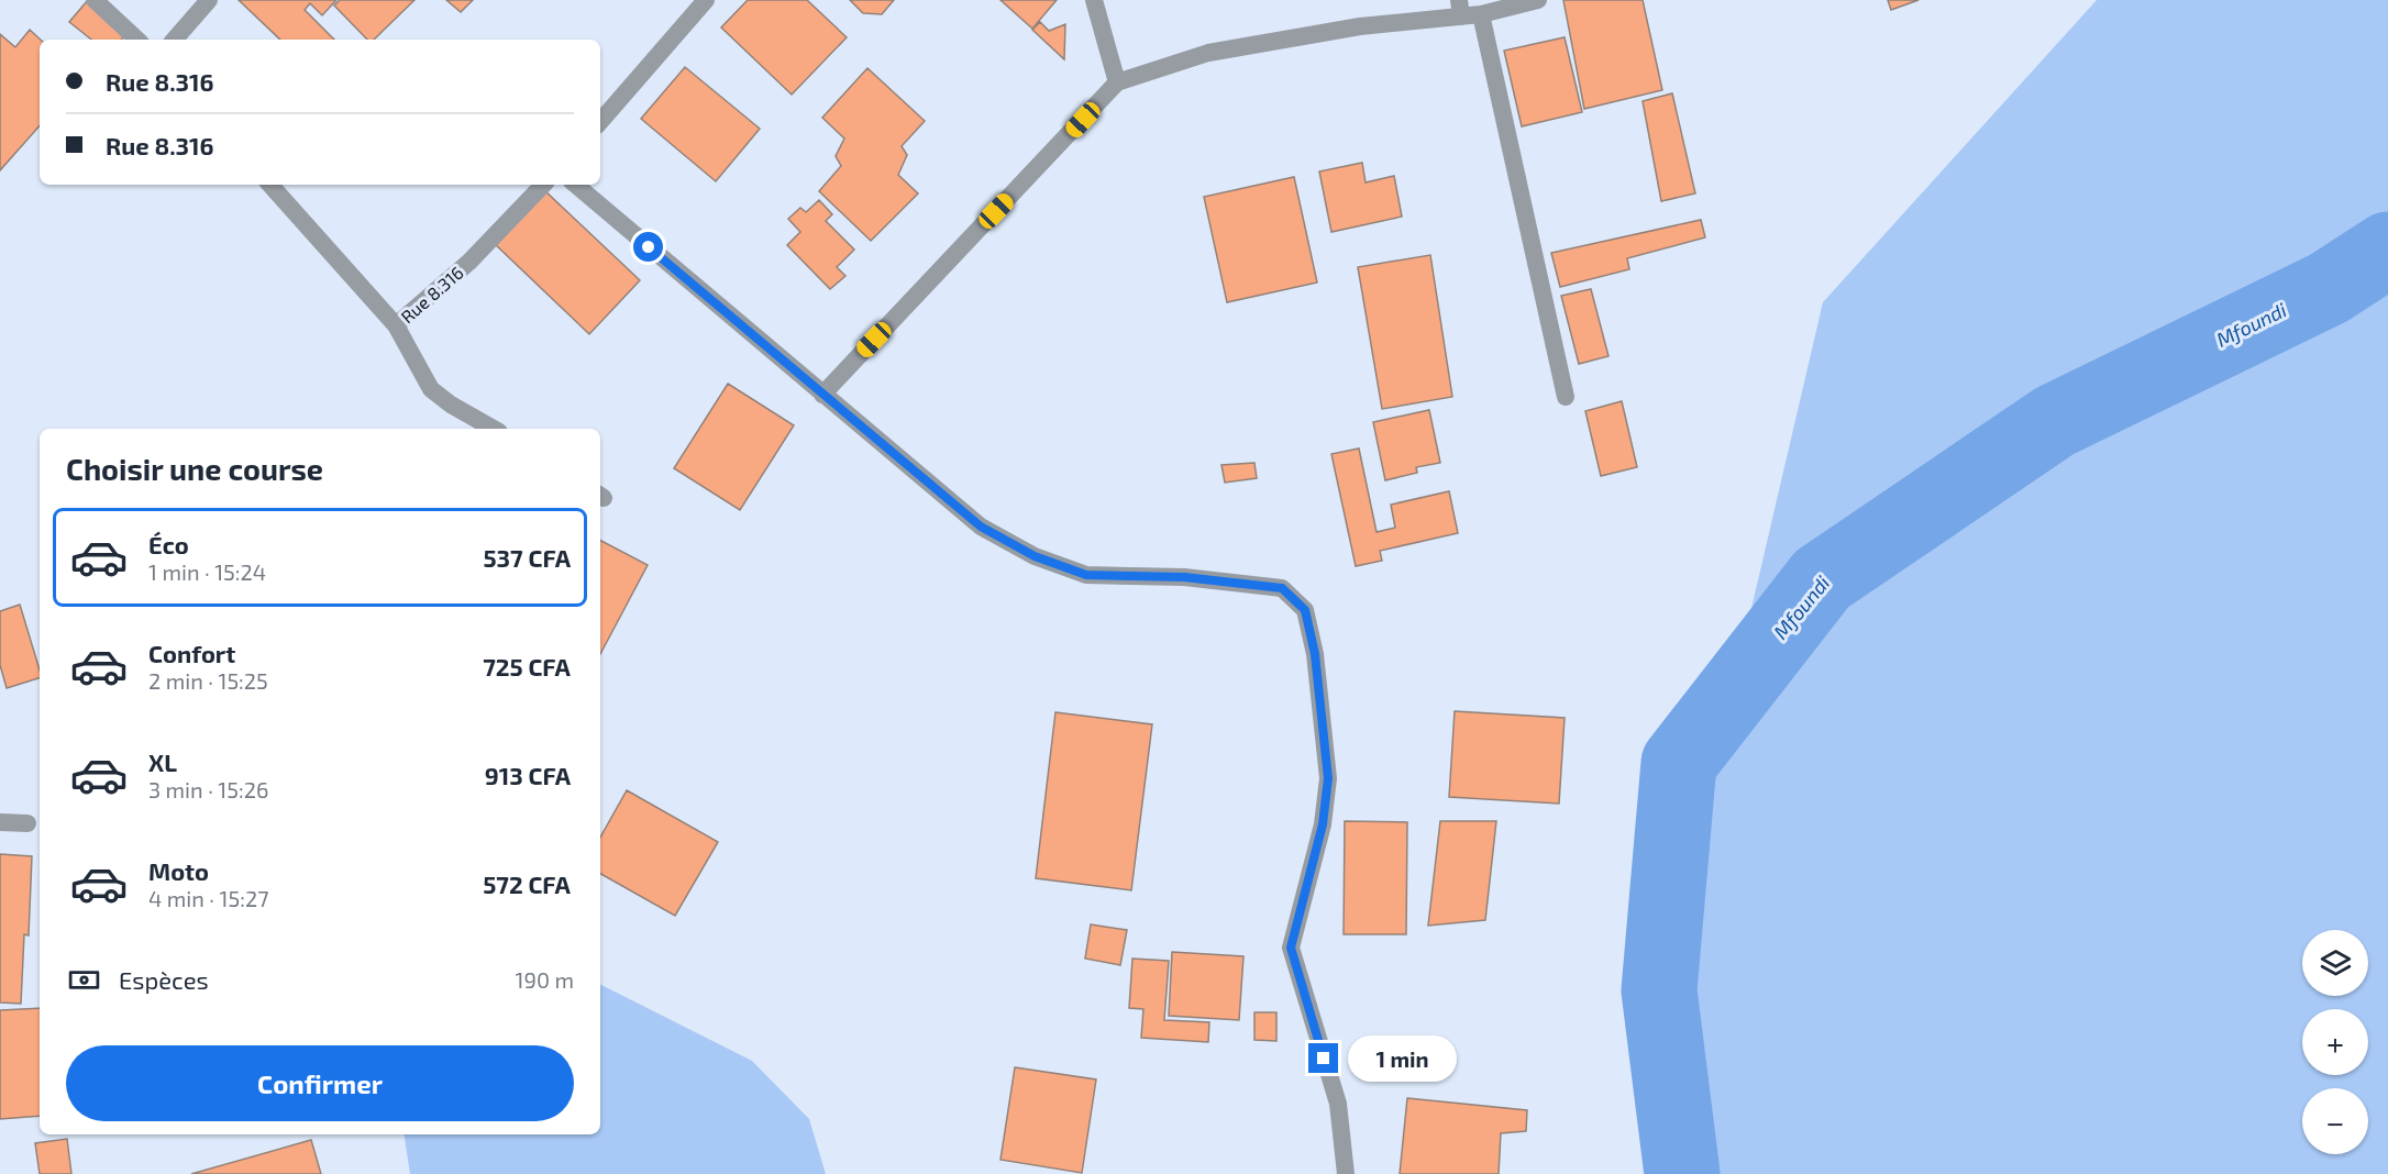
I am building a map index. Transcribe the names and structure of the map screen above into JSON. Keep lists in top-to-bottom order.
{
  "streets": {
    "street": ["Rue 8.316"]
  },
  "water": ["Mfoundi"],
  "page": {
    "banner": ["Rue 8.316", "Rue 8.316"],
    "heading": "Choisir une course",
    "list": [
      {
        "name": "Éco",
        "note": "1 min · 15:24",
        "value": "537 CFA"
      },
      {
        "name": "Confort",
        "note": "2 min · 15:25",
        "value": "725 CFA"
      },
      {
        "name": "XL",
        "note": "3 min · 15:26",
        "value": "913 CFA"
      },
      {
        "name": "Moto",
        "note": "4 min · 15:27",
        "value": "572 CFA"
      }
    ],
    "map_buttons": ["+", "−"],
    "pay": ["Espèces", "190 m"],
    "buttons": "Confirmer",
    "bubble": "1 min"
  }
}
